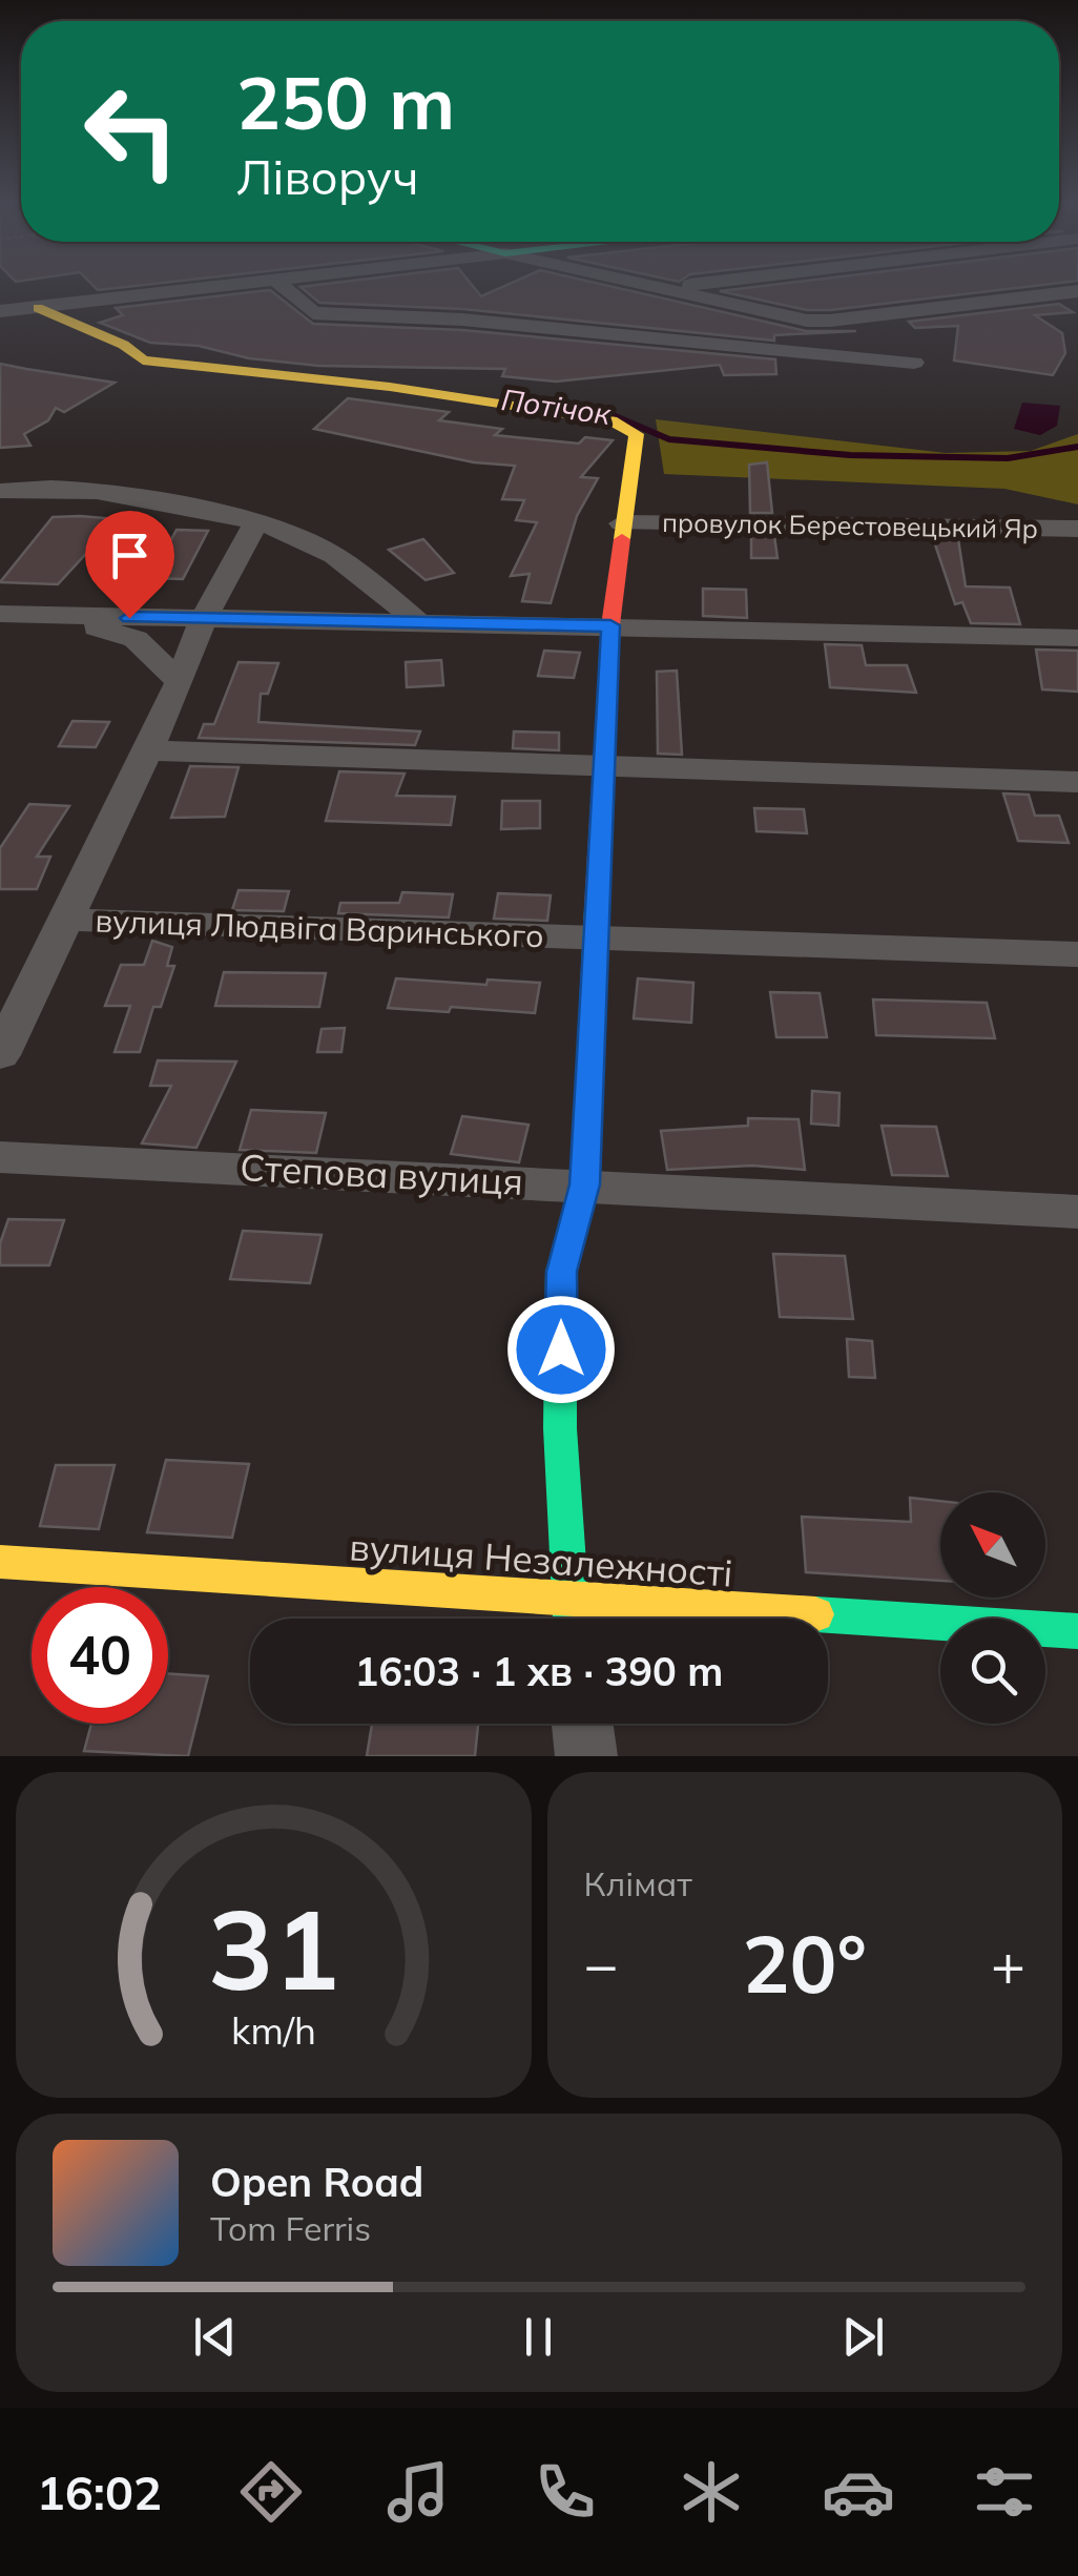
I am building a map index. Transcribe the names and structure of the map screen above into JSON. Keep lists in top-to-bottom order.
{
  "streets": {
    "street": [
      "провулок Берестовецький Яр",
      "вулиця Людвіга Варинського",
      "Степова вулиця",
      "вулиця Незалежності"
    ]
  },
  "water": ["Потічок"],
  "north": "top left",
  "page": {
    "turn": ["250 m", "Ліворуч"],
    "limit": "40",
    "trip": "16:03 · 1 хв · 390 m",
    "tile": "Клімат",
    "heat": ["−", "20°", "+"],
    "song": ["Open Road", "Tom Ferris"],
    "tabs": "16:02",
    "gauge": ["31", "km/h"]
  }
}
